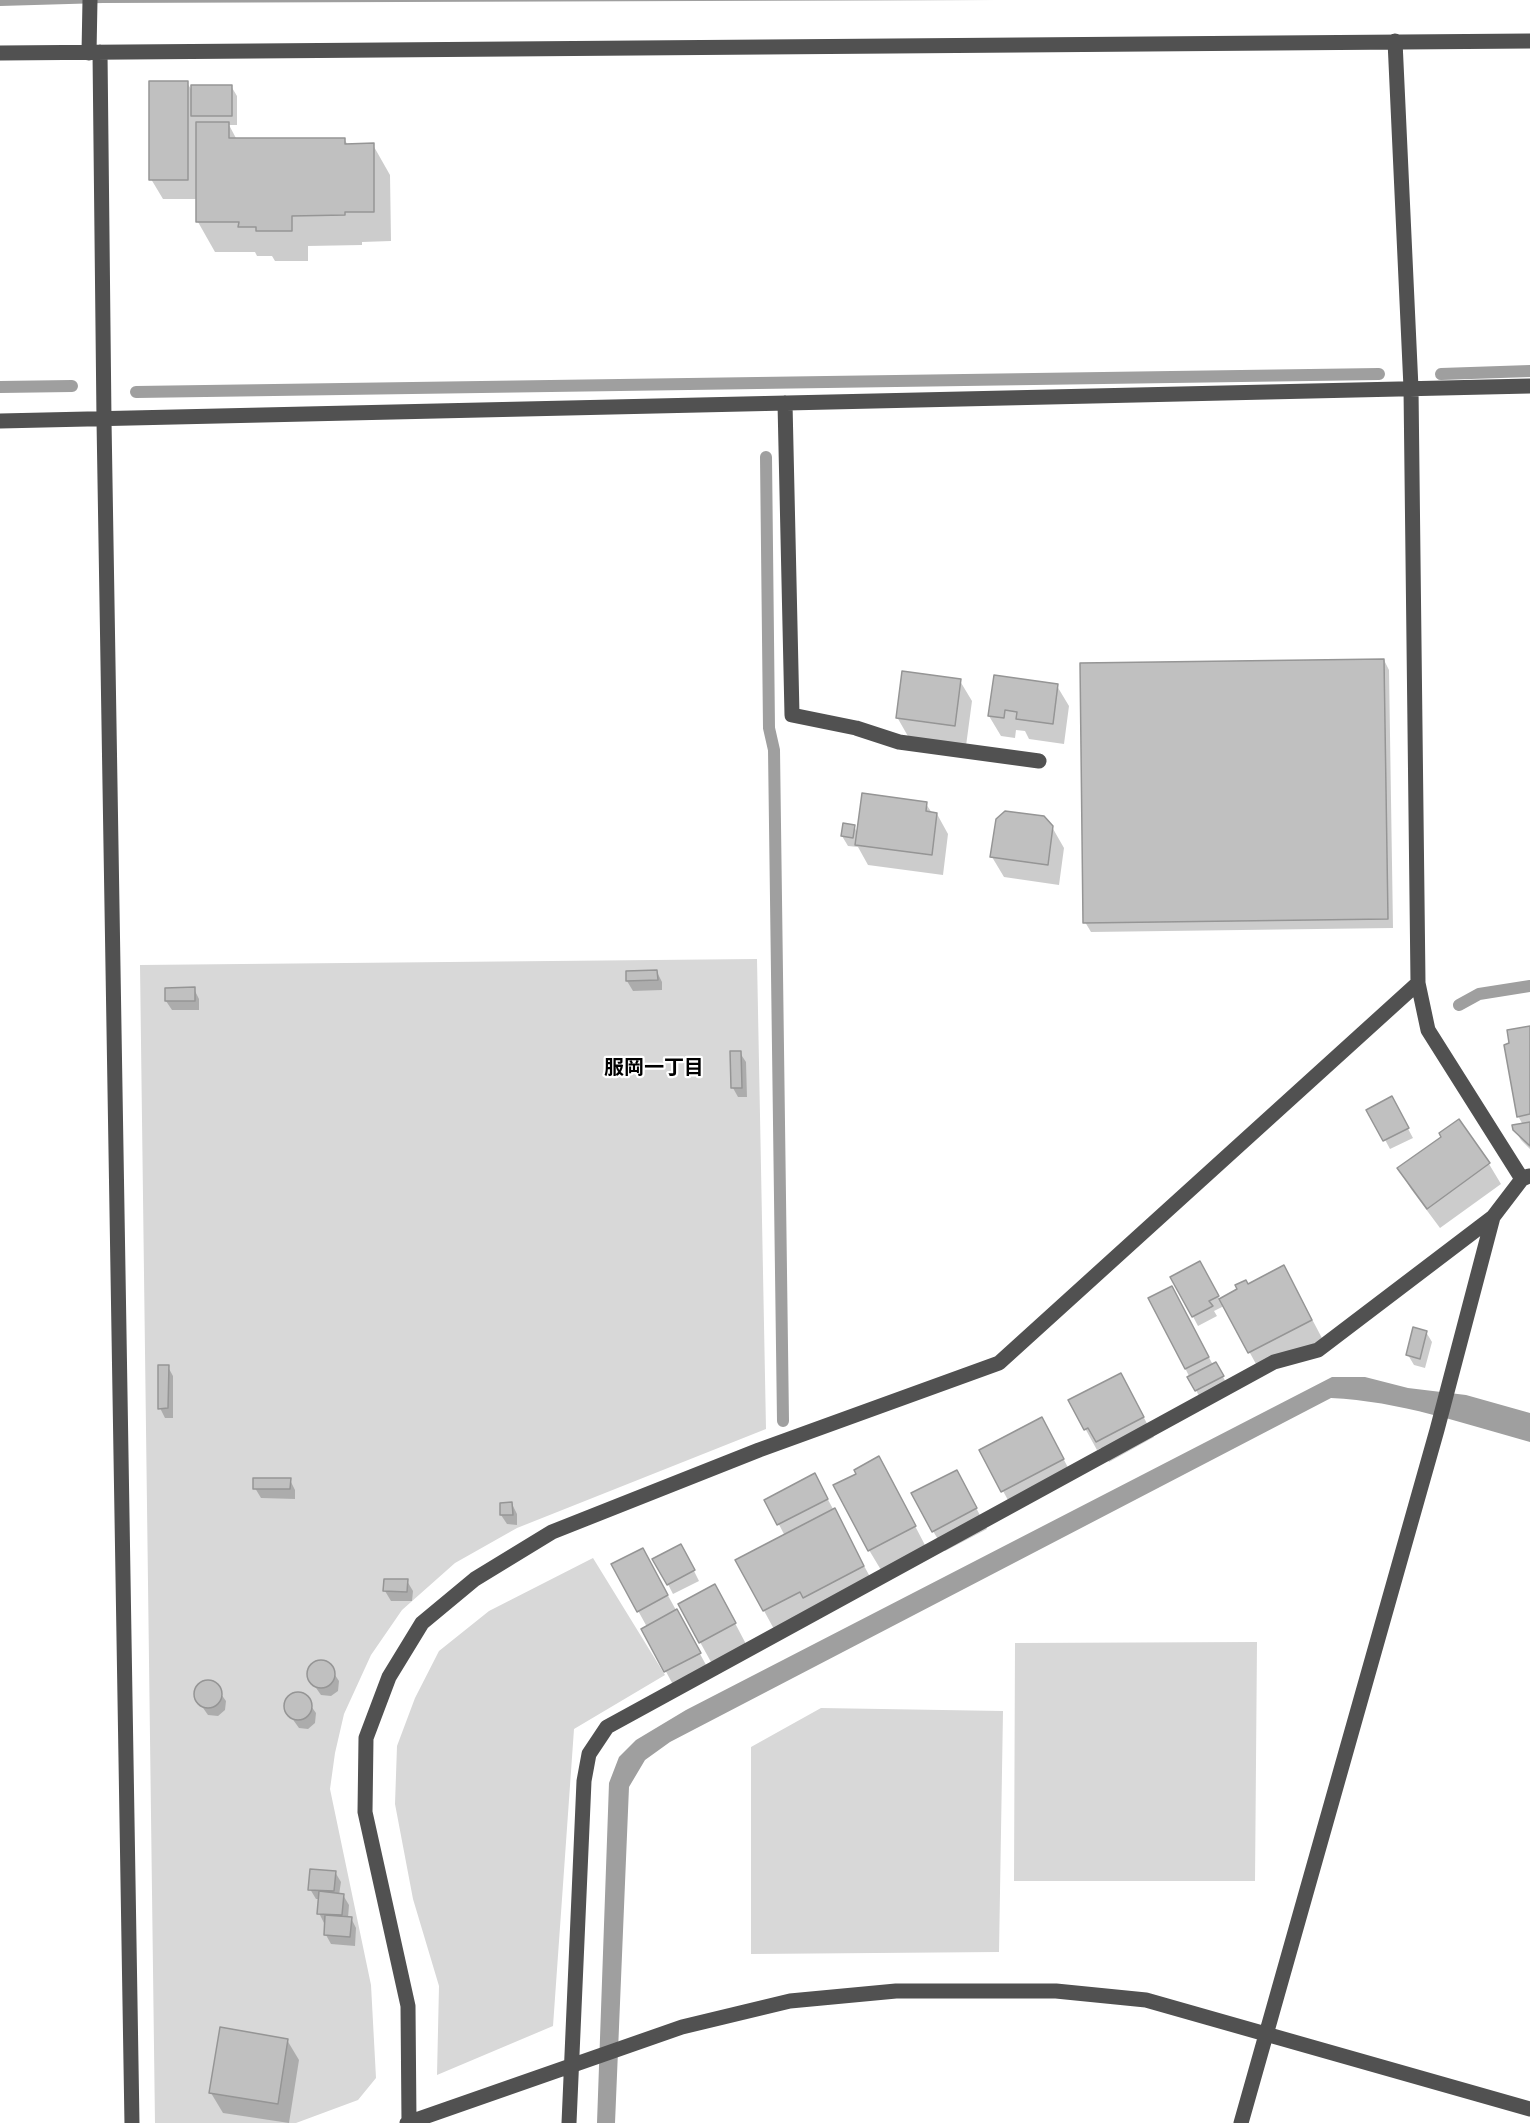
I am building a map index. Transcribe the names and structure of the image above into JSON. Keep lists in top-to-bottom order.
{
  "districts": ["服岡一丁目"]
}
